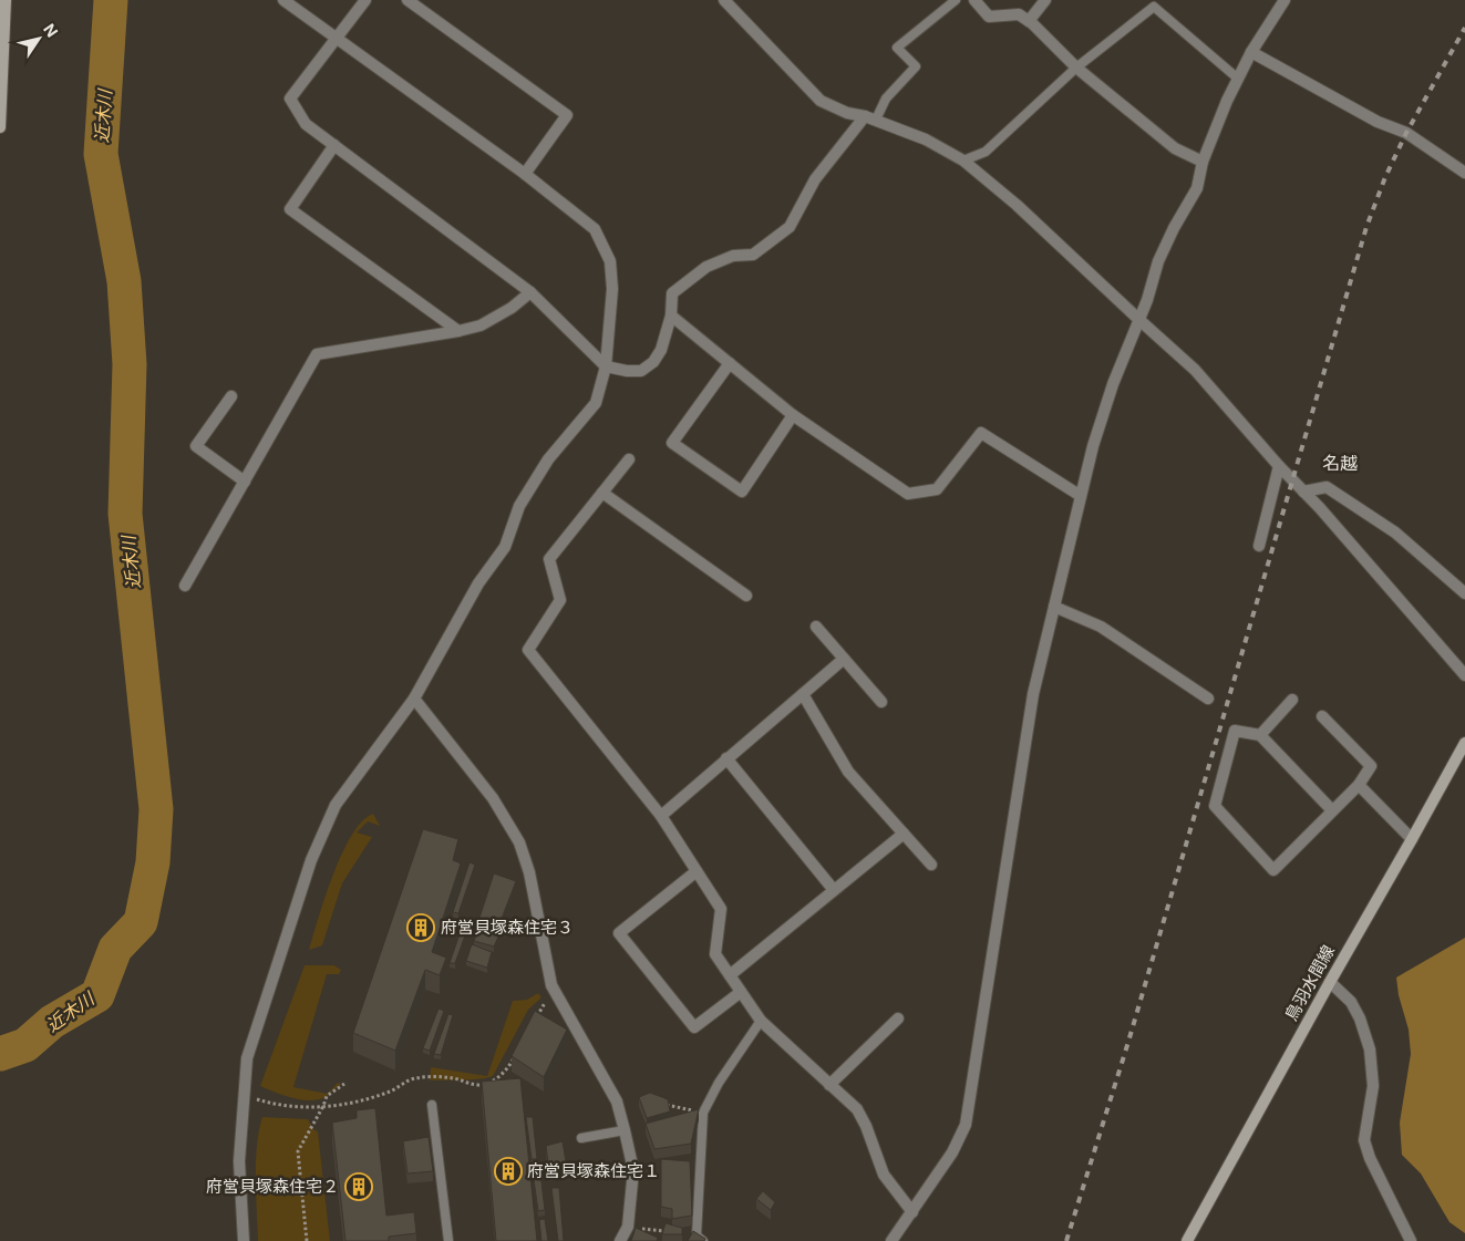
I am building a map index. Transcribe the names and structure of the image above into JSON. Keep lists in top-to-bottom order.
{
  "streets": {
    "street": ["鳥羽水間線"]
  },
  "districts": ["名越"],
  "water": ["近木川"],
  "places": {
    "building": ["府営貝塚森住宅３", "府営貝塚森住宅１", "府営貝塚森住宅２"]
  },
  "north": "top right"
}
